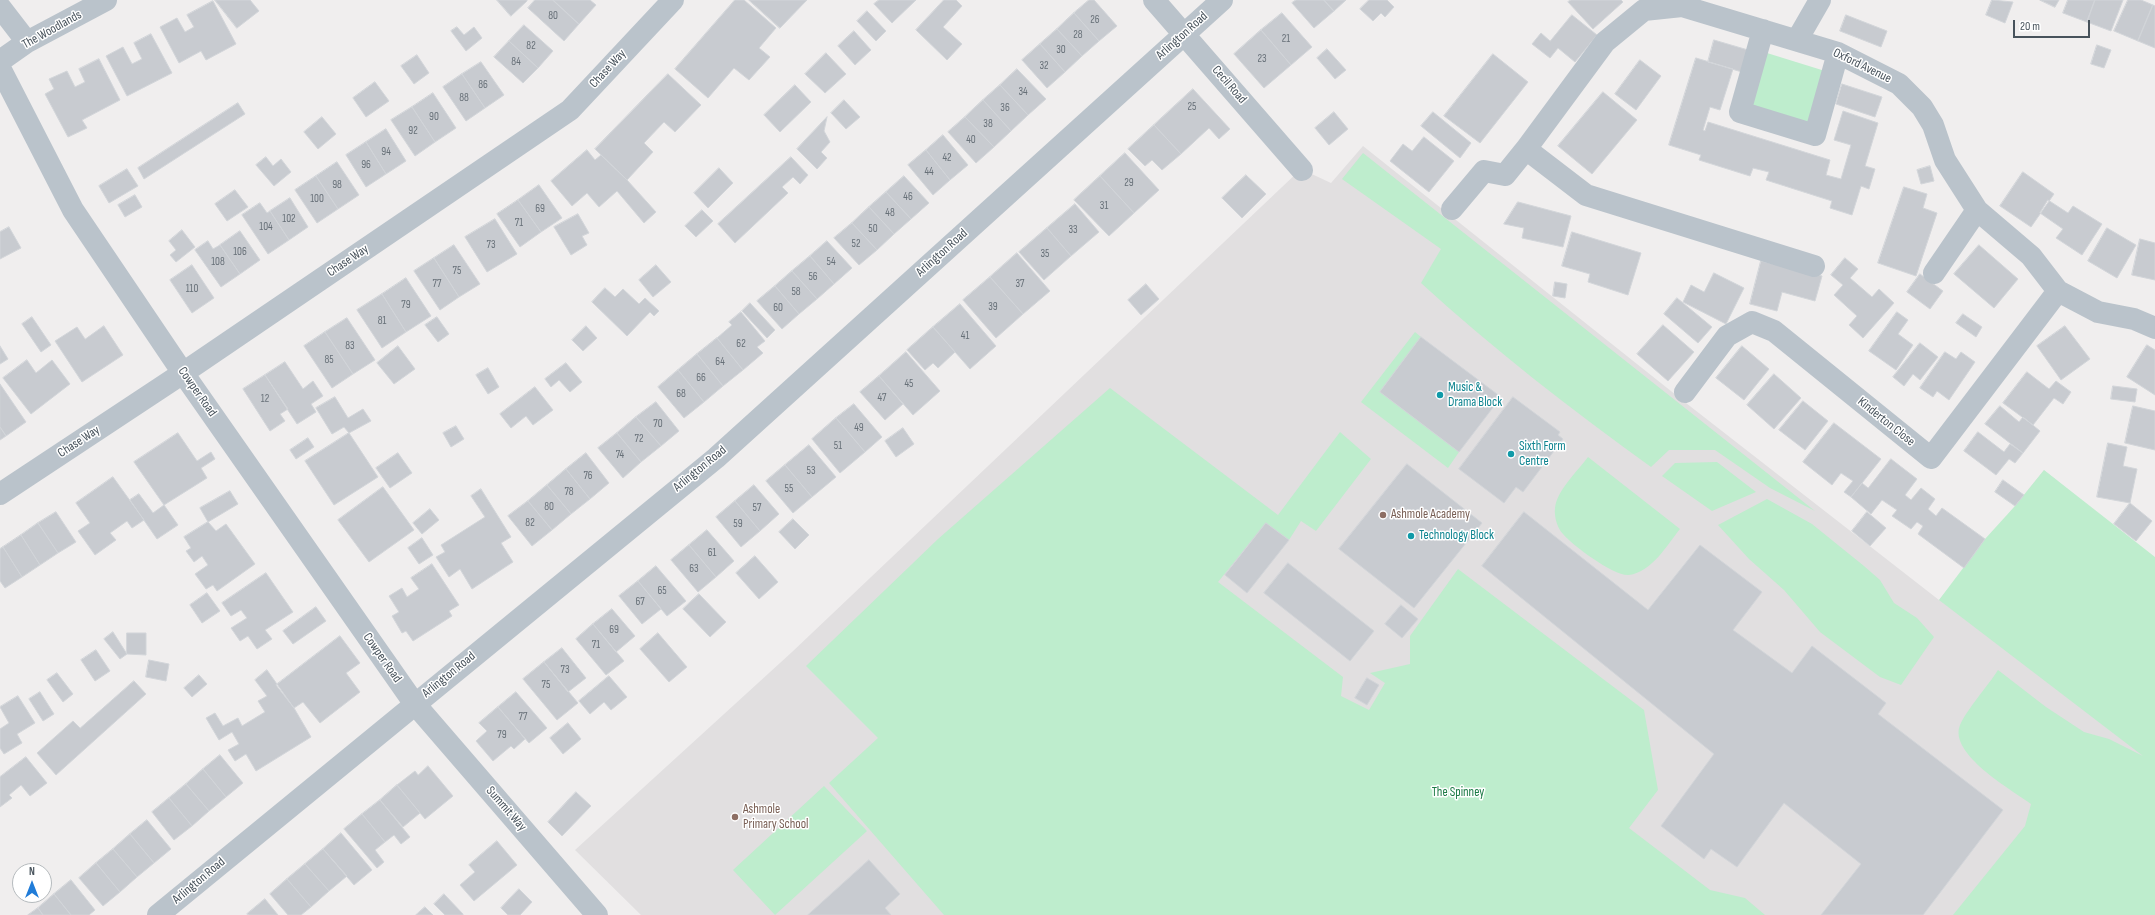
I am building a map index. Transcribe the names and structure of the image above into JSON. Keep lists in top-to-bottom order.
{
  "streets": {
    "street": [
      "The Woodlands",
      "Arlington Road",
      "Oxford Avenue",
      "Chase Way",
      "Cecil Road",
      "Cowper Road",
      "Kinderton Close",
      "Summit Way"
    ]
  },
  "crossings": [
    ["Arlington Road", "Cecil Road"],
    ["Arlington Road", "Cowper Road"],
    ["Arlington Road", "Summit Way"],
    ["Oxford Avenue", "Kinderton Close"],
    ["Chase Way", "Cowper Road"],
    ["Cowper Road", "Summit Way"]
  ],
  "parks": ["The Spinney"],
  "places": [
    "Music & Drama Block",
    "Sixth Form Centre",
    "Ashmole Academy",
    "Technology Block",
    "Ashmole Primary School"
  ],
  "house_numbers": [
    "80",
    "26",
    "28",
    "21",
    "82",
    "30",
    "23",
    "84",
    "32",
    "86",
    "34",
    "88",
    "25",
    "36",
    "90",
    "38",
    "92",
    "40",
    "94",
    "42",
    "96",
    "44",
    "29",
    "98",
    "46",
    "100",
    "31",
    "69",
    "48",
    "102",
    "71",
    "104",
    "50",
    "33",
    "52",
    "73",
    "106",
    "35",
    "108",
    "54",
    "75",
    "56",
    "77",
    "37",
    "110",
    "58",
    "79",
    "39",
    "60",
    "81",
    "41",
    "62",
    "83",
    "85",
    "64",
    "66",
    "45",
    "68",
    "47",
    "12",
    "70",
    "49",
    "72",
    "51",
    "74",
    "53",
    "76",
    "55",
    "78",
    "80",
    "57",
    "82",
    "59",
    "61",
    "63",
    "65",
    "67",
    "69",
    "71",
    "73",
    "75",
    "77",
    "79"
  ],
  "scale_bar": "20 m",
  "north": "top"
}
